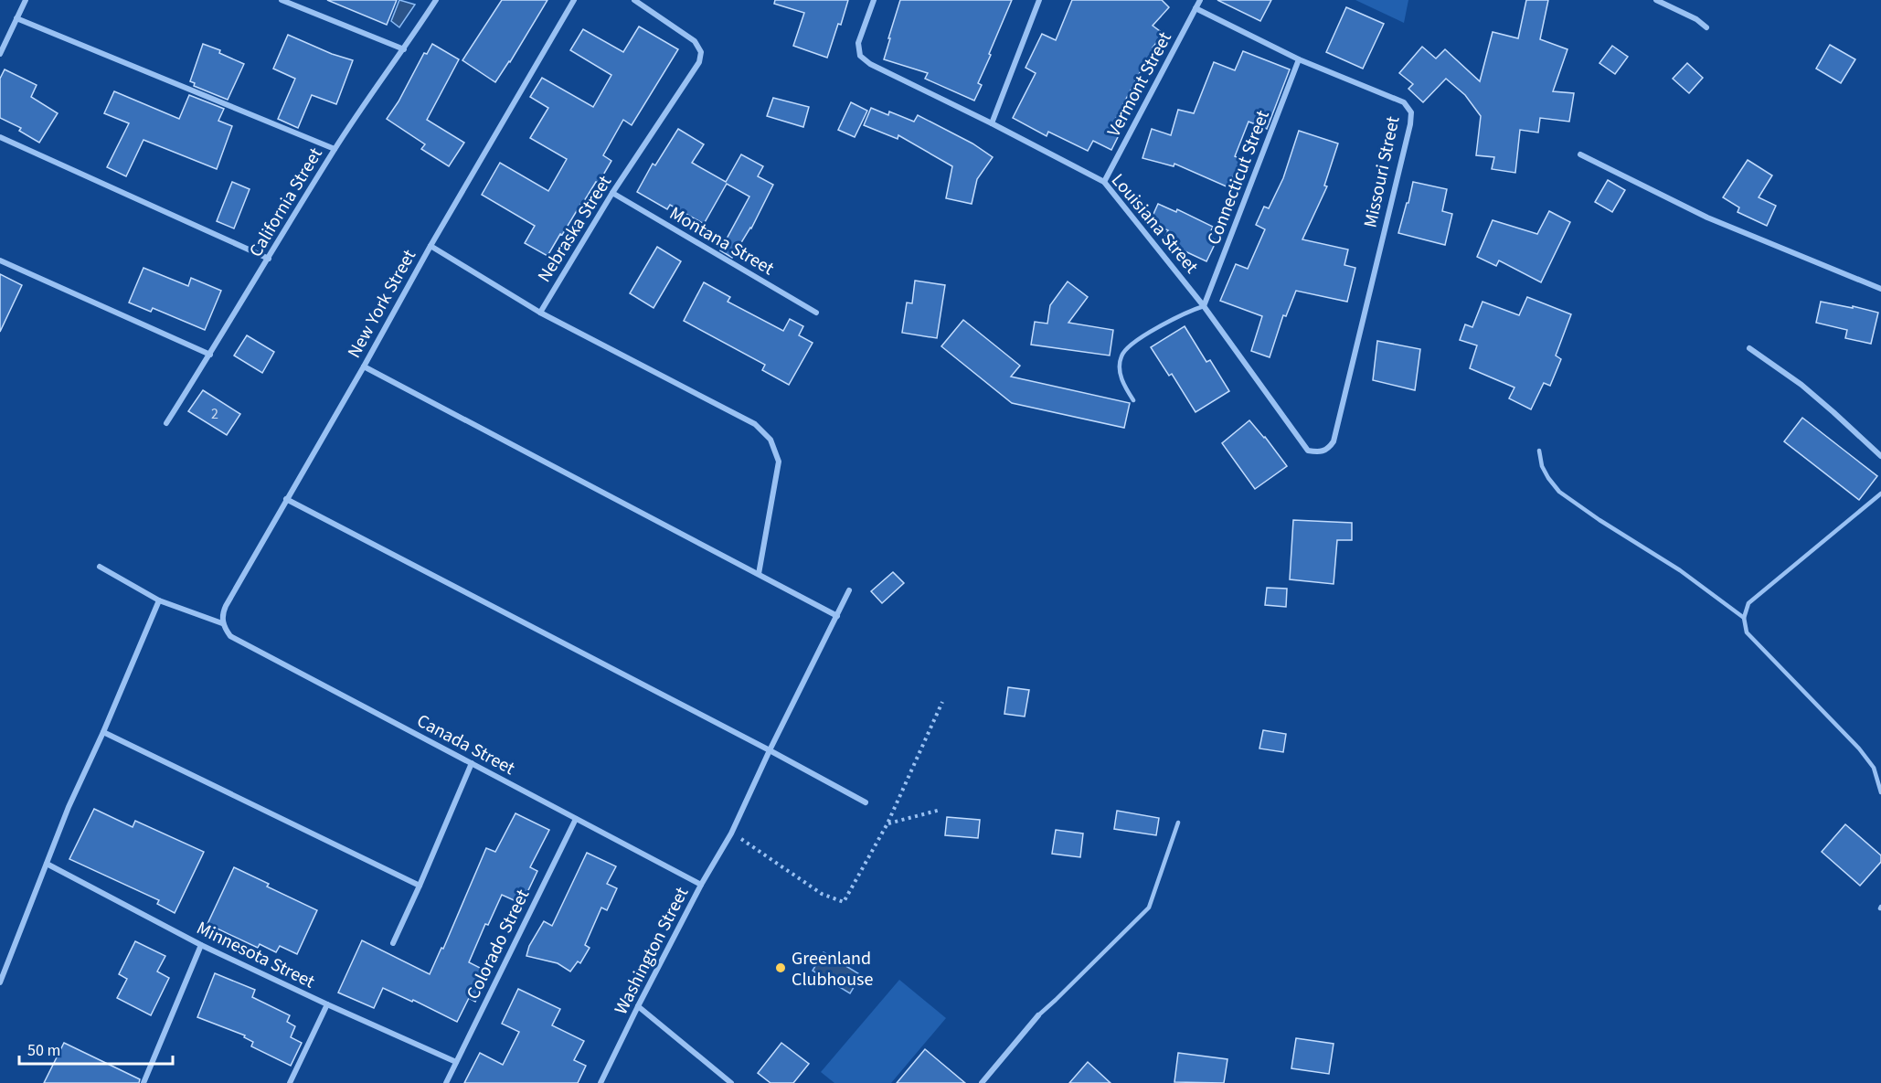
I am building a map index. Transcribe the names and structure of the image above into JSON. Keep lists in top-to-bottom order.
{
  "streets": {
    "street": [
      "Vermont Street",
      "Missouri Street",
      "Connecticut Street",
      "California Street",
      "Louisiana Street",
      "Nebraska Street",
      "Montana Street",
      "New York Street",
      "Canada Street",
      "Colorado Street",
      "Washington Street",
      "Minnesota Street"
    ]
  },
  "crossings": [
    ["Vermont Street", "Missouri Street"],
    ["Vermont Street", "Louisiana Street"],
    ["Missouri Street", "Connecticut Street"],
    ["Missouri Street", "Louisiana Street"],
    ["Connecticut Street", "Louisiana Street"],
    ["Nebraska Street", "Montana Street"],
    ["New York Street", "Canada Street"],
    ["Canada Street", "Colorado Street"],
    ["Canada Street", "Washington Street"],
    ["Colorado Street", "Minnesota Street"]
  ],
  "places": ["Greenland Clubhouse"],
  "house_numbers": ["2"],
  "scale_bar": "50 m"
}
